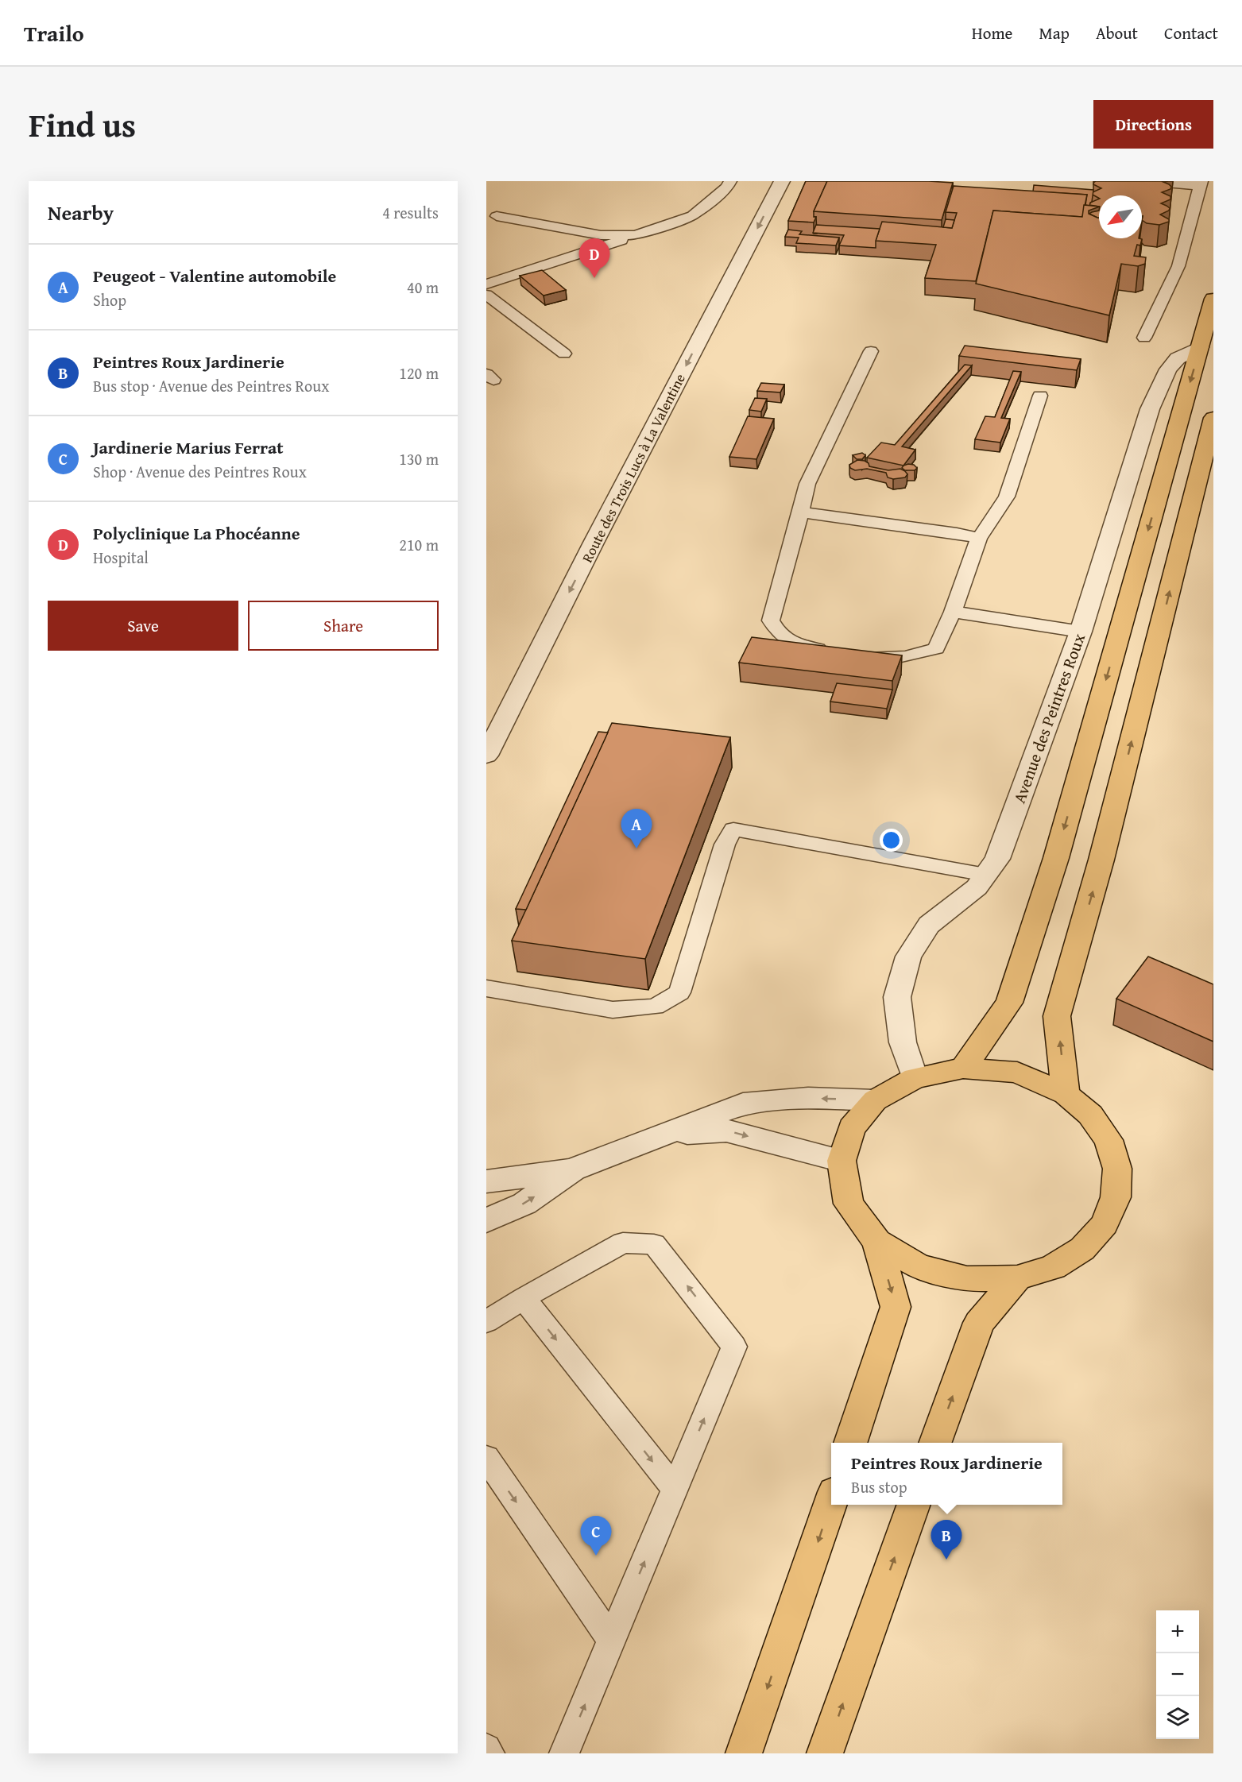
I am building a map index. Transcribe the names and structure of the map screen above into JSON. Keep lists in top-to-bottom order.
{
  "streets": {
    "street": ["Route des Trois Lucs à La Valentine", "Avenue des Peintres Roux"]
  },
  "one_way": ["Route des Trois Lucs à La Valentine"],
  "north": "bottom left",
  "page": {
    "header": "Trailo",
    "nav": [
      "Home",
      "Map",
      "About",
      "Contact"
    ],
    "title": "Find us",
    "buttons": [
      "Directions",
      ["Save", "Share"]
    ],
    "heading": ["Nearby", "4 results"],
    "pins": [
      "D",
      "A",
      "C",
      "B"
    ],
    "list": [
      {
        "mark": "A",
        "name": "Peugeot - Valentine automobile",
        "note": "Shop",
        "value": "40 m"
      },
      {
        "mark": "B",
        "name": "Peintres Roux Jardinerie",
        "note": "Bus stop · Avenue des Peintres Roux",
        "value": "120 m"
      },
      {
        "mark": "C",
        "name": "Jardinerie Marius Ferrat",
        "note": "Shop · Avenue des Peintres Roux",
        "value": "130 m"
      },
      {
        "mark": "D",
        "name": "Polyclinique La Phocéanne",
        "note": "Hospital",
        "value": "210 m"
      }
    ],
    "popup": ["Peintres Roux Jardinerie", "Bus stop"],
    "map_buttons": ["+", "−"]
  }
}
